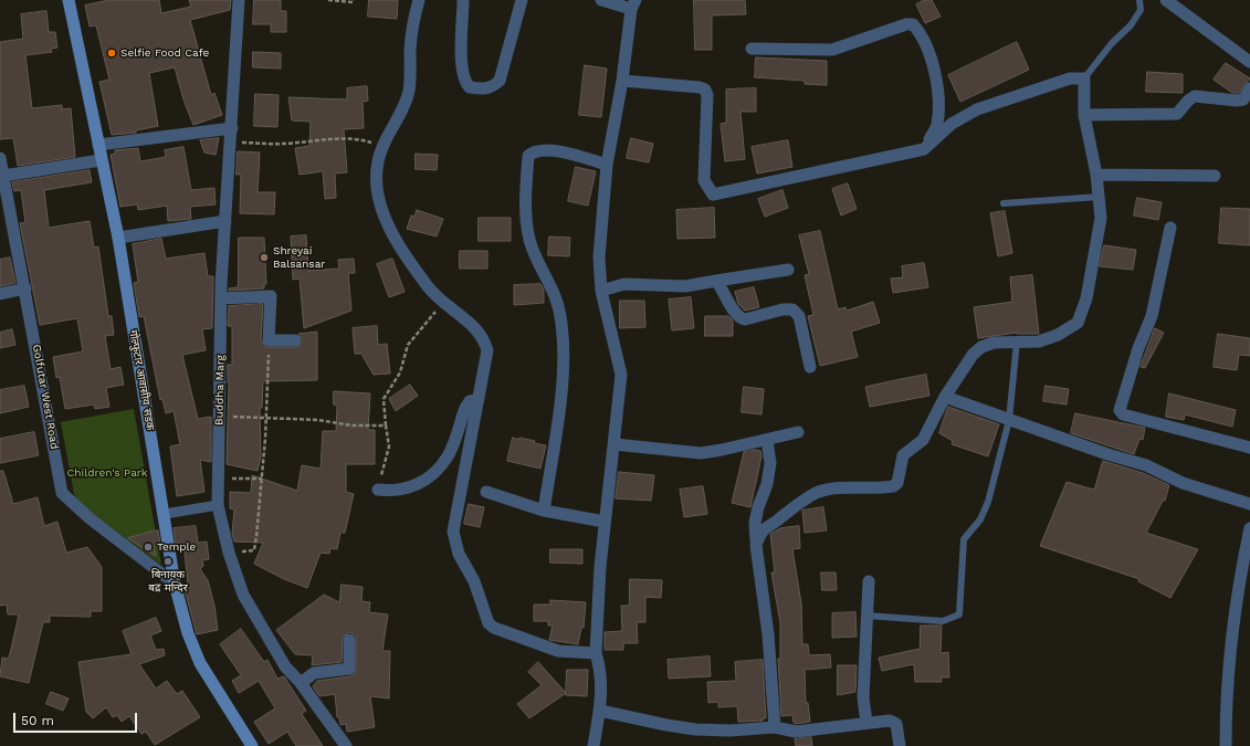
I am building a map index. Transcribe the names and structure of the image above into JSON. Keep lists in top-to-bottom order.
{
  "streets": {
    "main road": ["गोल्फुटार आवासीय सडक"],
    "street": ["Buddha Marg", "Golfutar West Road"]
  },
  "crossings": [
    ["गोल्फुटार आवासीय सडक", "Golfutar West Road"]
  ],
  "parks": ["Children's Park"],
  "places": [
    "Selfie Food Cafe",
    "Shreyai Balsansar",
    "Temple",
    "बिनायक बद्र मन्दिर"
  ],
  "scale_bar": "50 m"
}
